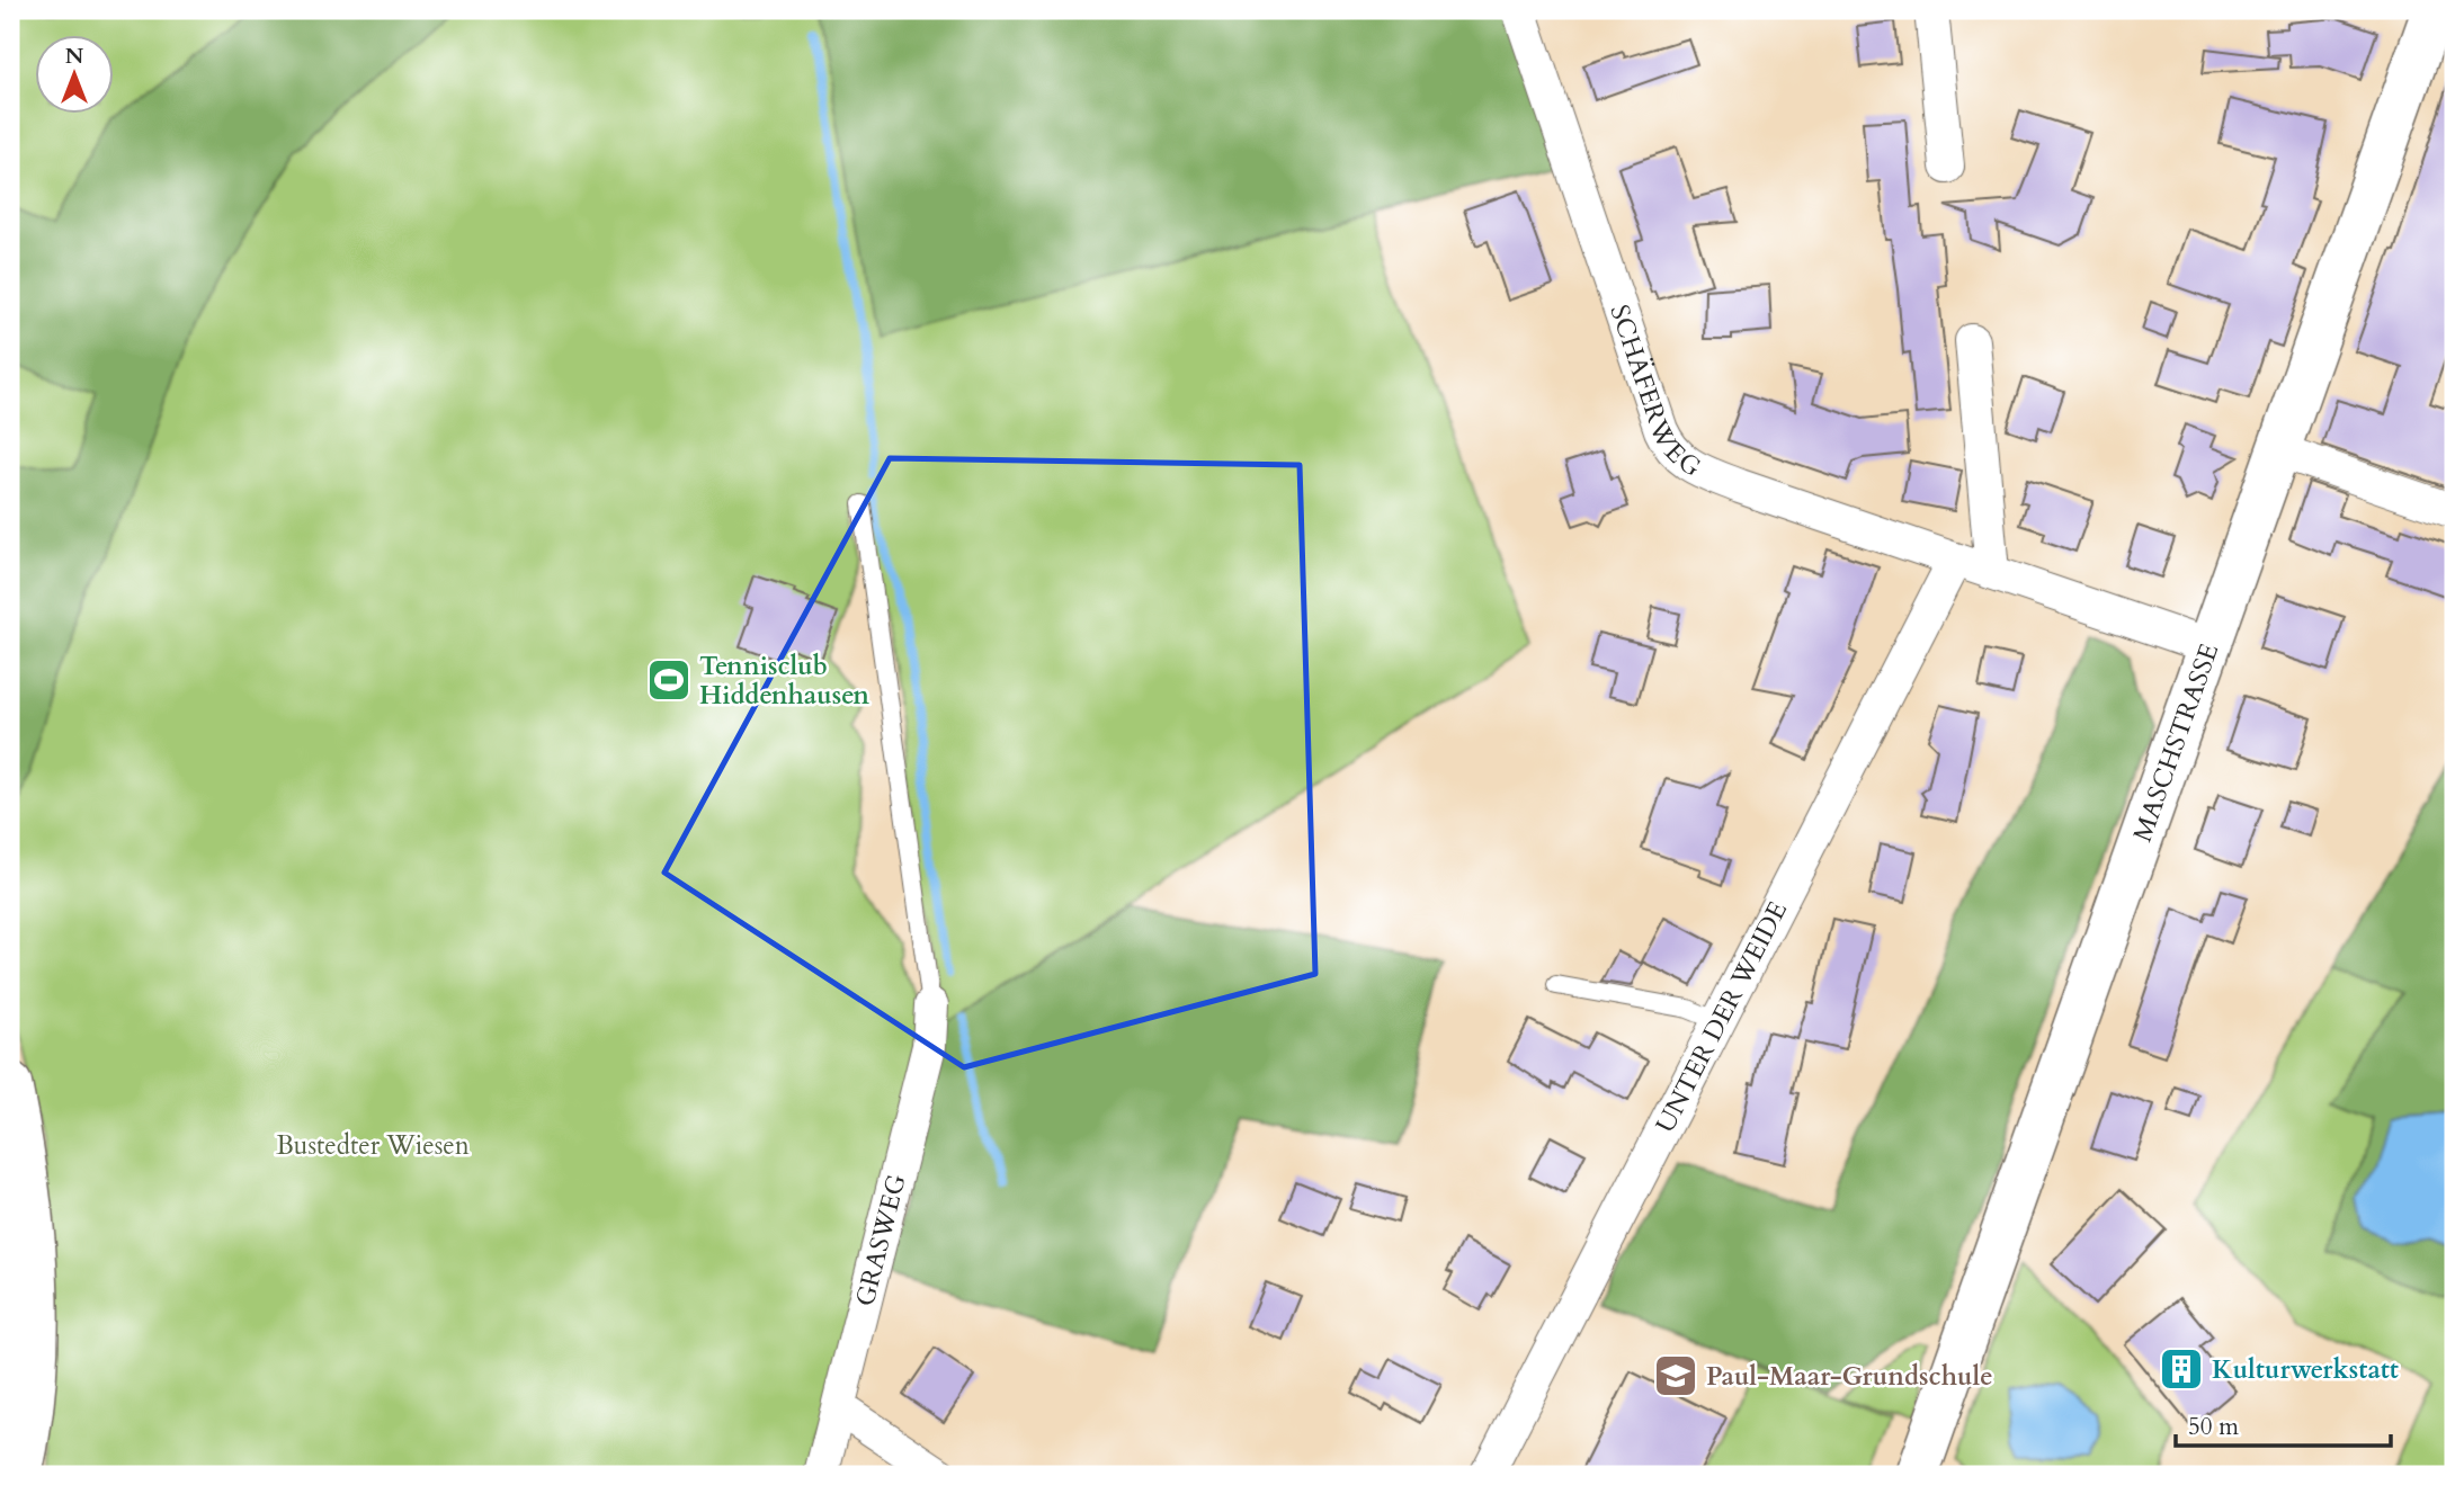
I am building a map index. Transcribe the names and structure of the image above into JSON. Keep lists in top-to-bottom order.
{
  "streets": {
    "street": [
      "SCHÄFERWEG",
      "MASCHSTRASSE",
      "UNTER DER WEIDE",
      "GRASWEG"
    ]
  },
  "crossings": [
    ["SCHÄFERWEG", "MASCHSTRASSE"],
    ["SCHÄFERWEG", "UNTER DER WEIDE"]
  ],
  "parks": ["Bustedter Wiesen"],
  "places": {
    "sports": ["Tennisclub Hiddenhausen"],
    "building": ["Kulturwerkstatt"],
    "school or university": ["Paul-Maar-Grundschule"]
  },
  "scale_bar": "50 m",
  "north": "top"
}
